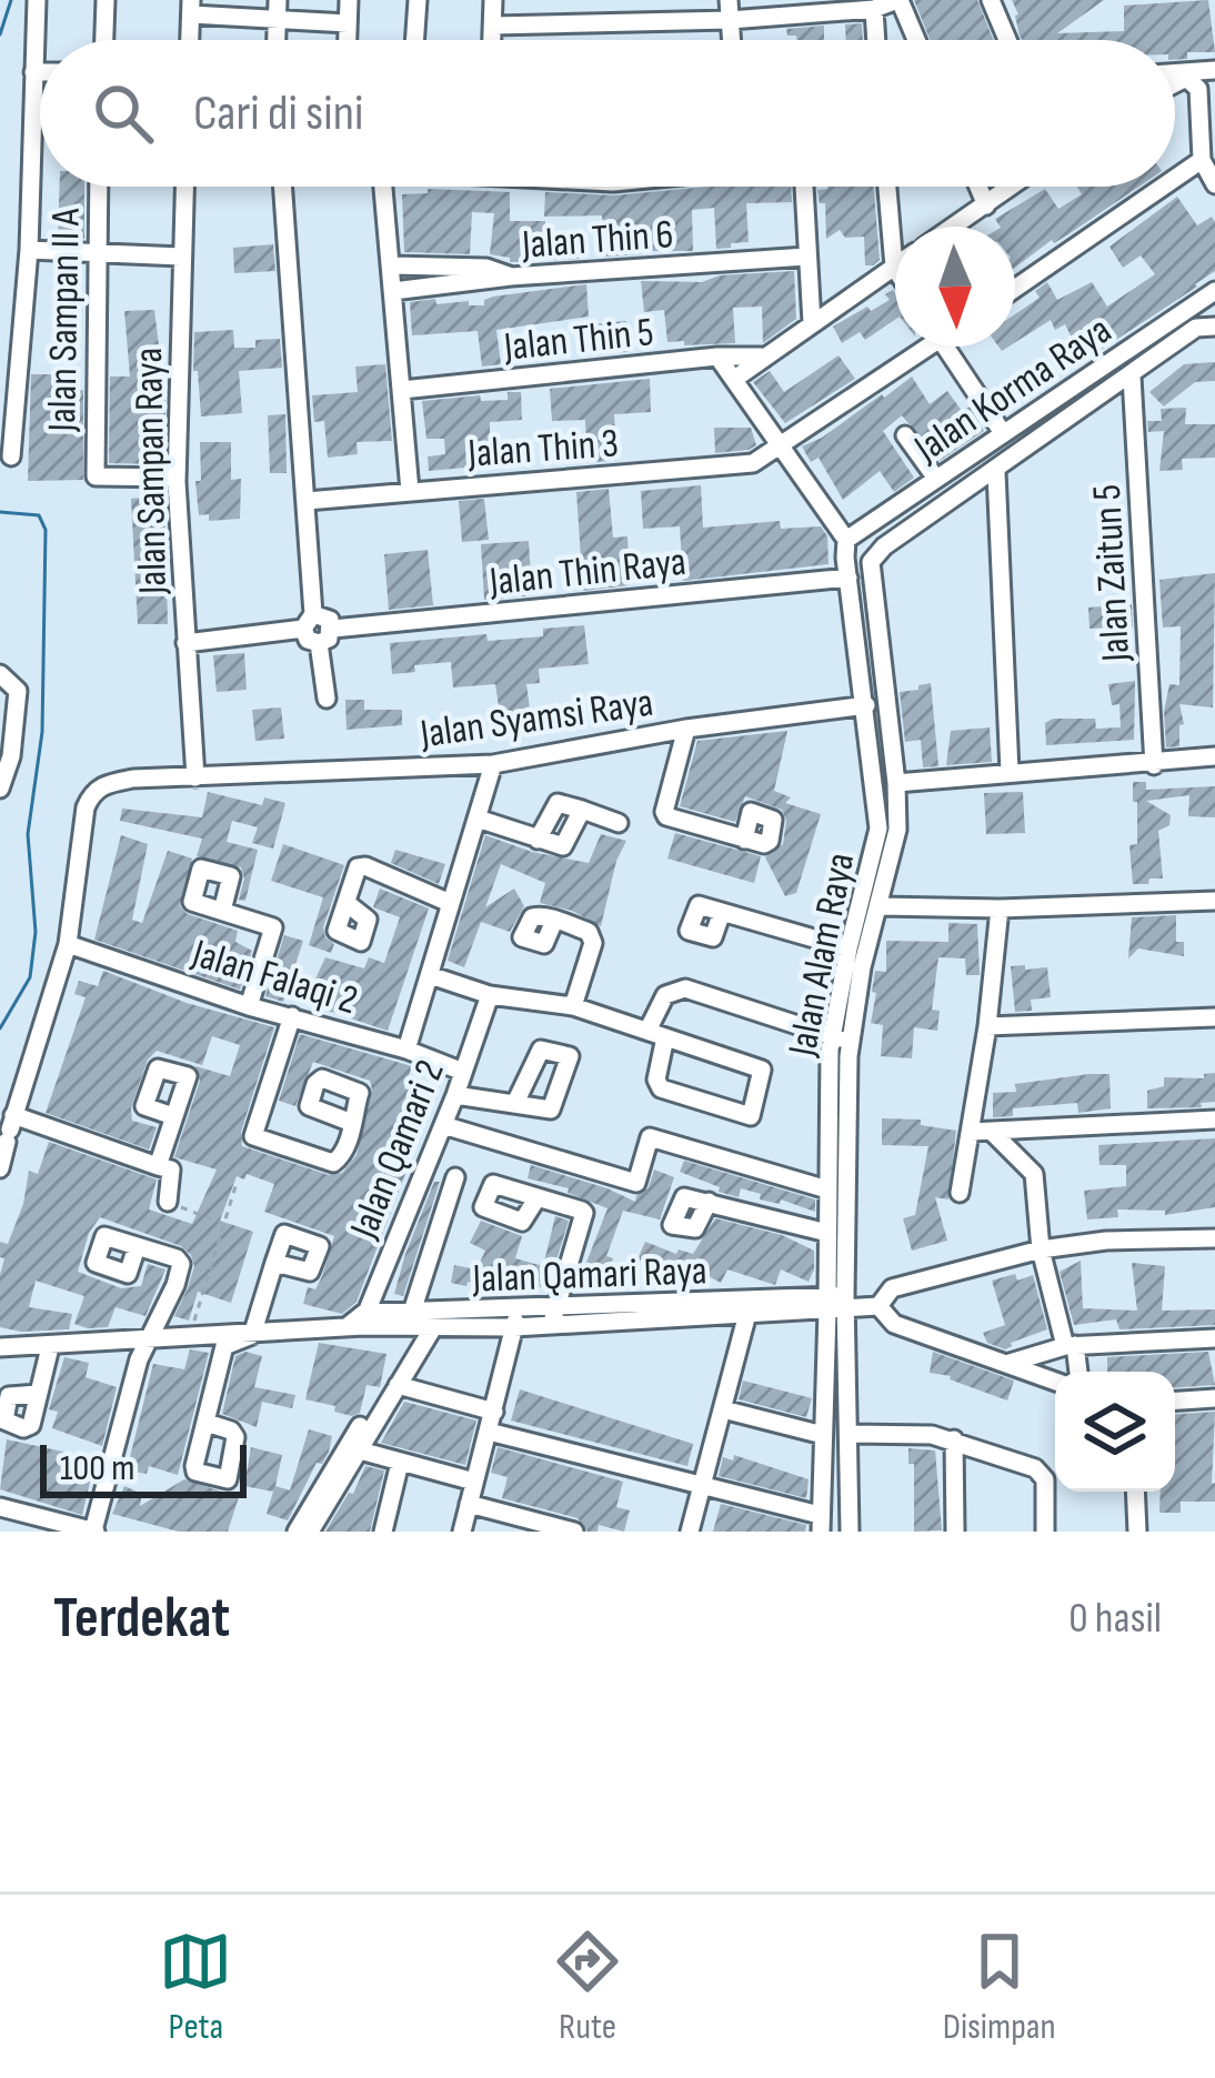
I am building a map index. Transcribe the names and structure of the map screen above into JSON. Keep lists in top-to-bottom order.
{
  "streets": {
    "street": [
      "Jalan Thin 6",
      "Jalan Sampan II A",
      "Jalan Thin 5",
      "Jalan Korma Raya",
      "Jalan Thin 3",
      "Jalan Sampan Raya",
      "Jalan Thin Raya",
      "Jalan Zaitun 5",
      "Jalan Syamsi Raya",
      "Jalan Alam Raya",
      "Jalan Falaqi 2",
      "Jalan Qamari 2",
      "Jalan Qamari Raya"
    ]
  },
  "crossings": [
    ["Jalan Sampan II A", "Jalan Sampan Raya"],
    ["Jalan Korma Raya", "Jalan Alam Raya"],
    ["Jalan Sampan Raya", "Jalan Syamsi Raya"],
    ["Jalan Thin Raya", "Jalan Alam Raya"],
    ["Jalan Syamsi Raya", "Jalan Alam Raya"],
    ["Jalan Syamsi Raya", "Jalan Falaqi 2"],
    ["Jalan Alam Raya", "Jalan Qamari Raya"],
    ["Jalan Falaqi 2", "Jalan Qamari 2"],
    ["Jalan Qamari 2", "Jalan Qamari Raya"]
  ],
  "scale_bar": "100 m",
  "north": "bottom",
  "page": {
    "search": "Cari di sini",
    "scale": "100 m",
    "heading": ["Terdekat", "0 hasil"],
    "nav": ["Peta", "Rute", "Disimpan"]
  }
}
